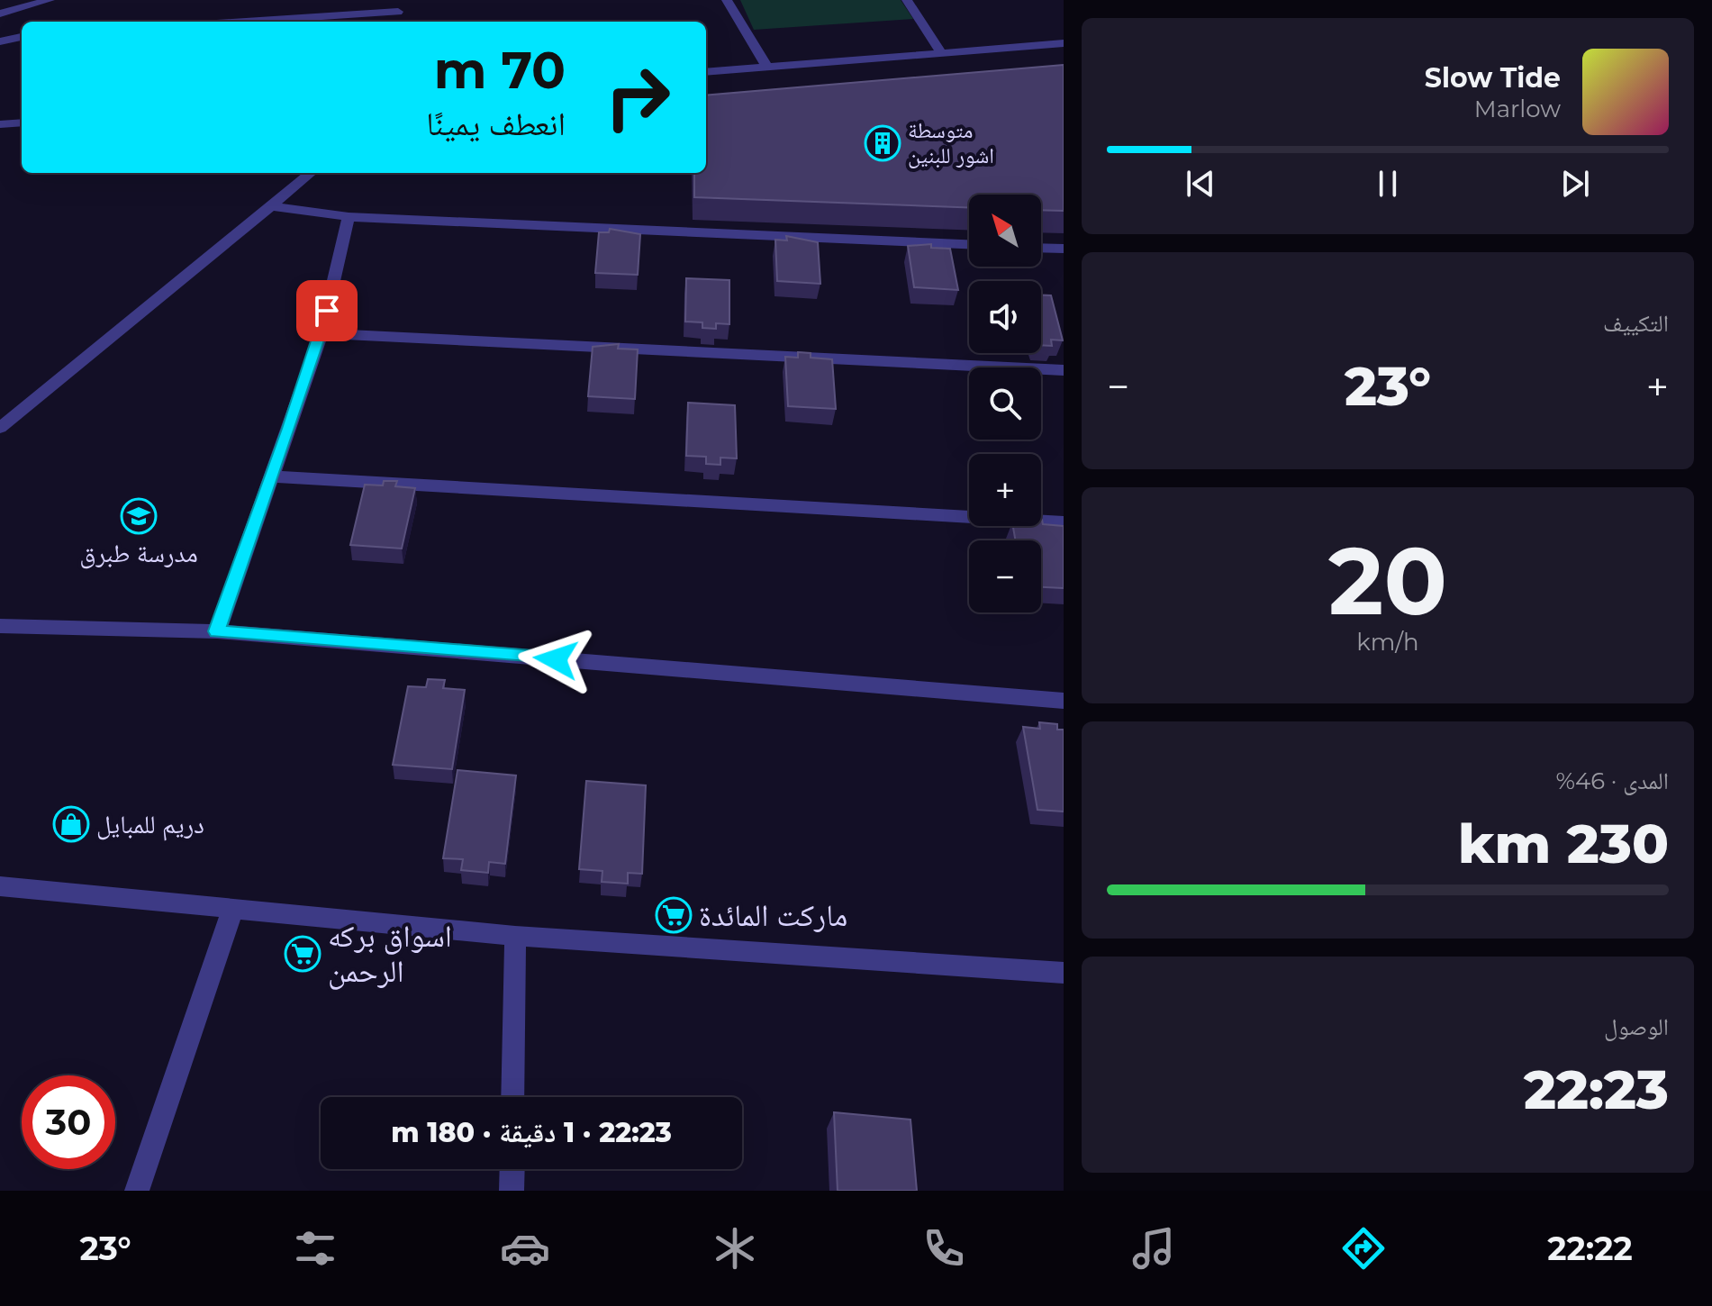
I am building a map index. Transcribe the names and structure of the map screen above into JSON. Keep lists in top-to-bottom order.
{
  "places": {
    "building": ["متوسطة اشور للبنين"],
    "school or university": ["مدرسة طبرق"],
    "shop": ["دريم للمبايل"],
    "supermarket": ["ماركت المائدة", "اسواق بركه الرحمن"]
  },
  "north": "top left",
  "page": {
    "turn": ["70 m", "انعطف يمينًا"],
    "song": ["Slow Tide", "Marlow"],
    "map_buttons": ["+", "−"],
    "tile": [
      "التكييف",
      ["20", "km/h"],
      ["المدى · 46%", "230 km"],
      ["الوصول", "22:23"]
    ],
    "heat": ["−", "23°", "+"],
    "limit": "30",
    "trip": "22:23 · 1 دقيقة · 180 m",
    "tabs": ["22:22", "23°"]
  }
}
